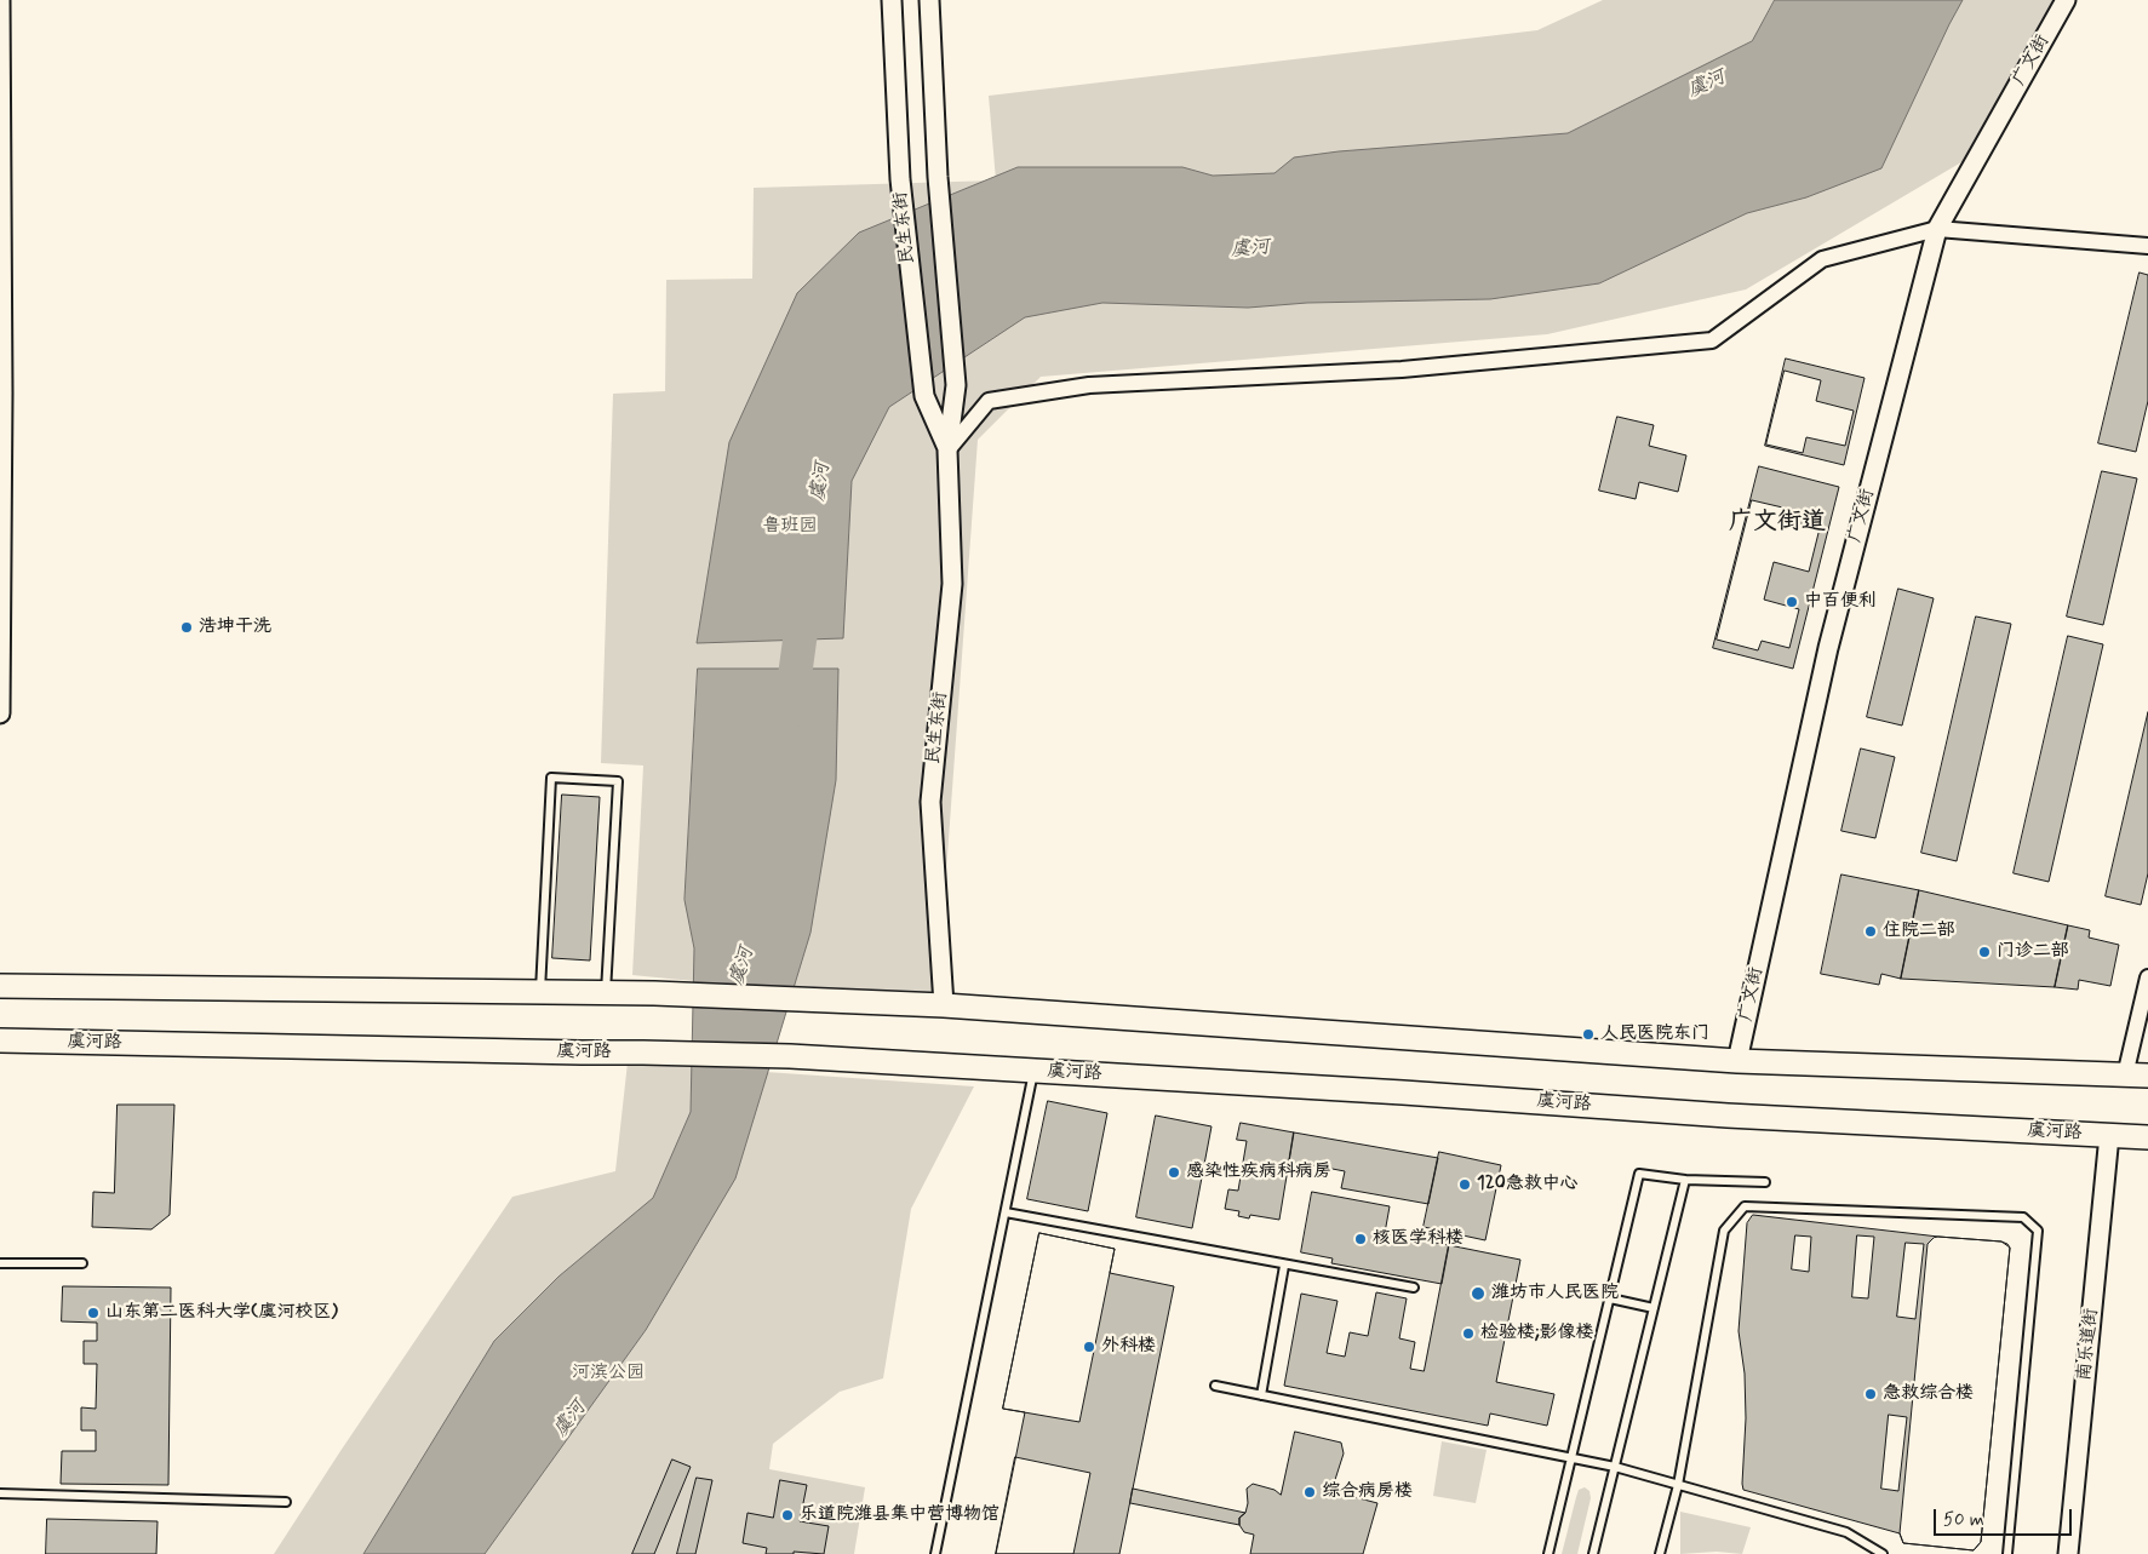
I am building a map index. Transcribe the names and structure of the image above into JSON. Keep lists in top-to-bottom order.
{
  "streets": {
    "main road": ["虞河路"],
    "street": ["广文街", "民生东街", "南乐道街"]
  },
  "crossings": [
    ["虞河路", "南乐道街"]
  ],
  "districts": ["广文街道"],
  "water": ["虞河"],
  "parks": ["鲁班园", "河滨公园"],
  "places": [
    "中百便利",
    "浩坤干洗",
    "住院二部",
    "门诊二部",
    "人民医院东门",
    "感染性疾病科病房",
    "120急救中心",
    "核医学科楼",
    "潍坊市人民医院",
    "山东第二医科大学(虞河校区)",
    "检验楼;影像楼",
    "外科楼",
    "急救综合楼",
    "综合病房楼",
    "乐道院潍县集中营博物馆"
  ],
  "scale_bar": "50 m"
}
